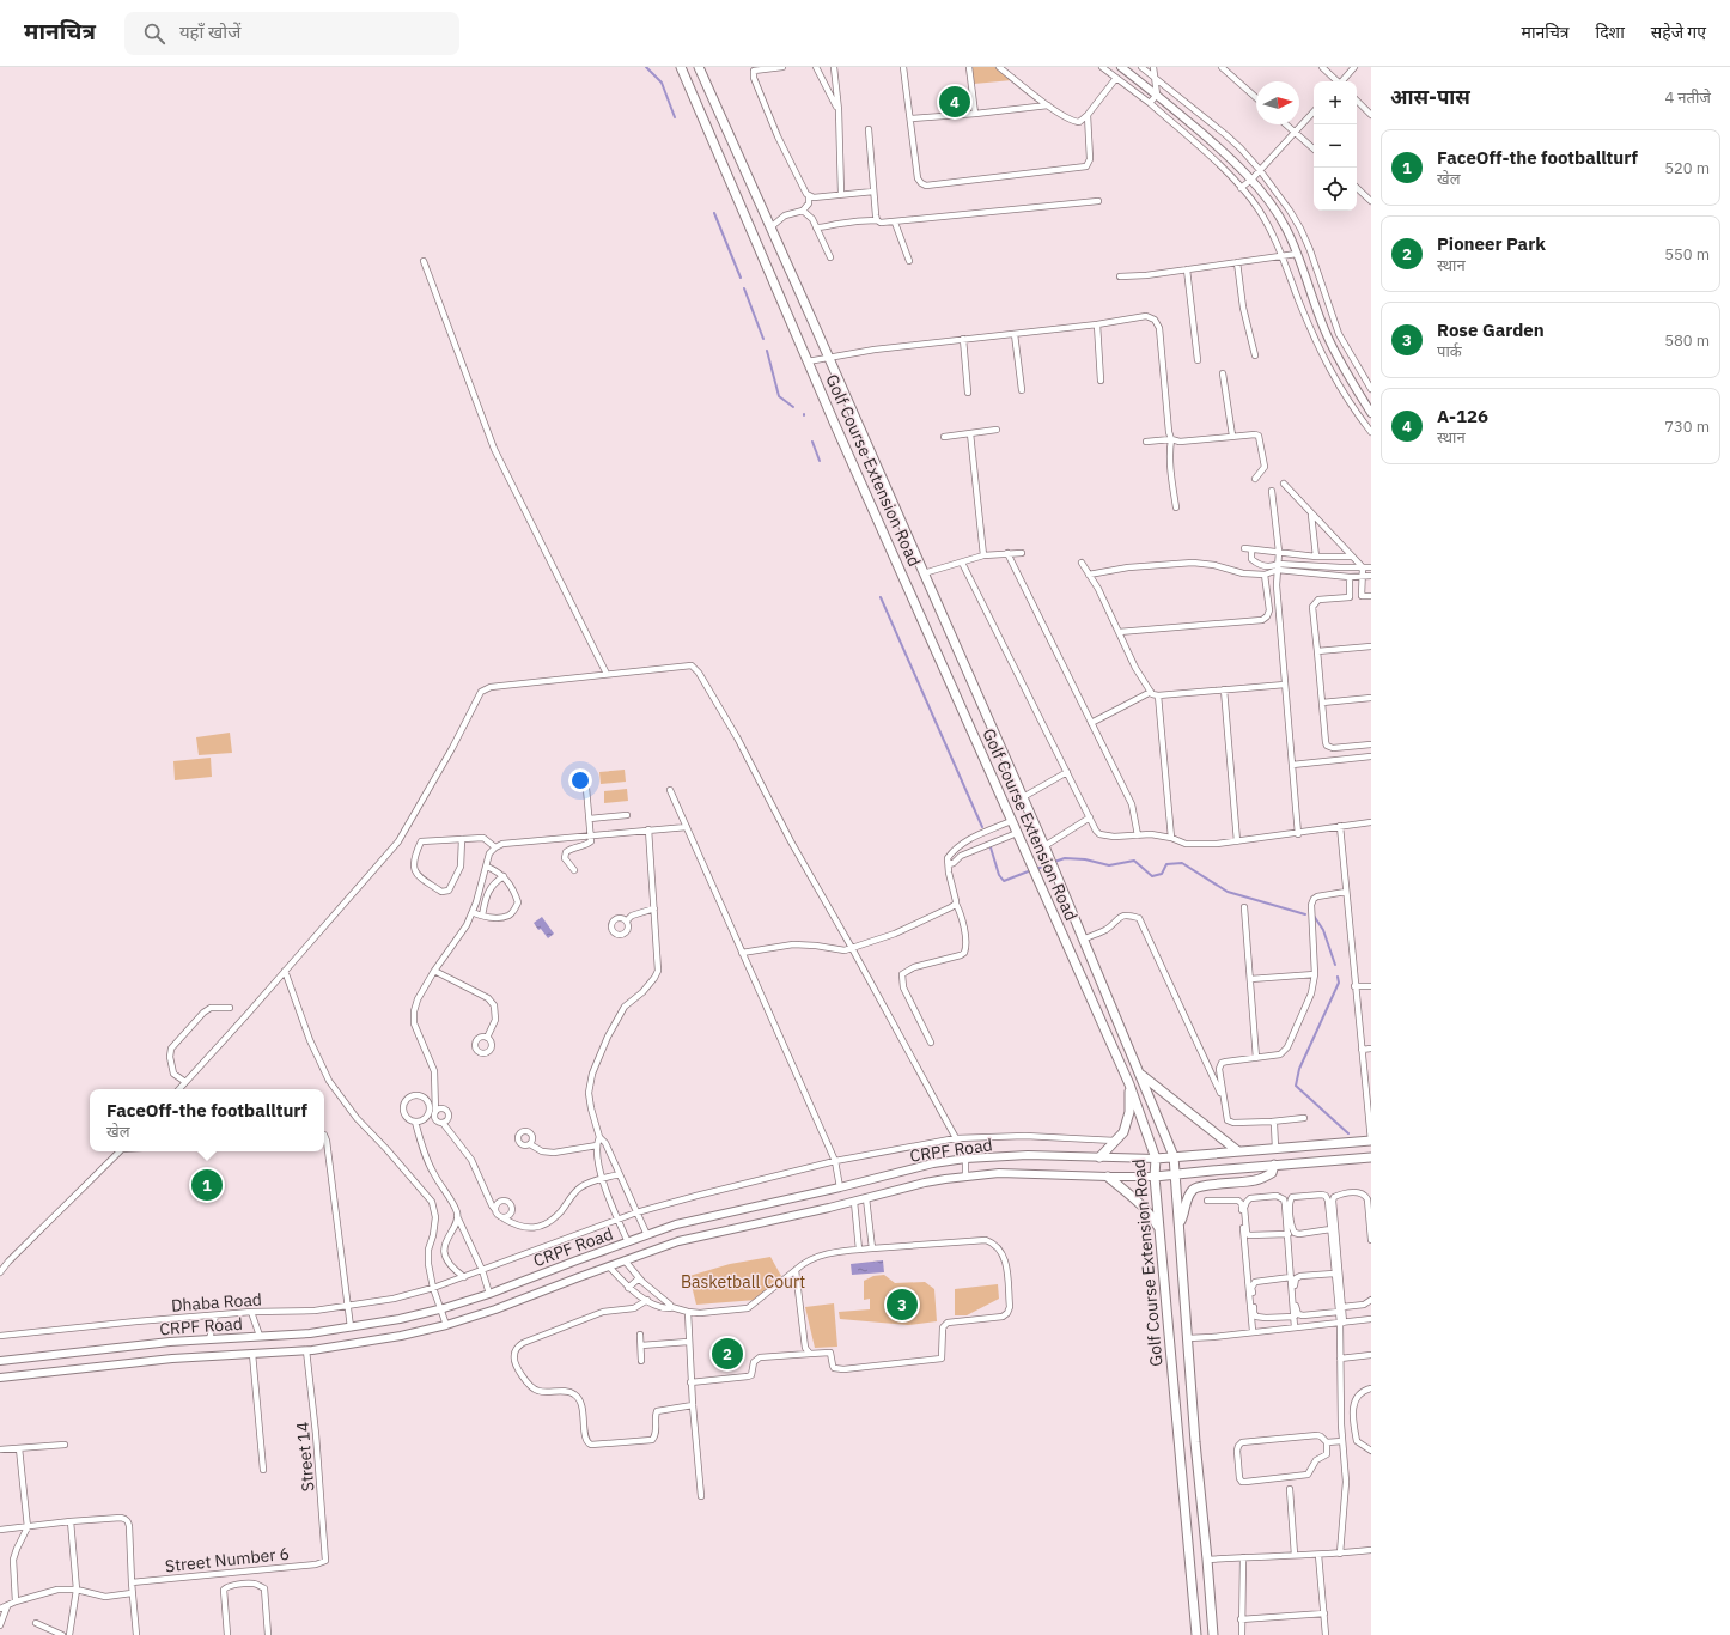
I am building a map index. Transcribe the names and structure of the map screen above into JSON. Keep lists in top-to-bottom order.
{
  "streets": {
    "main road": ["Golf Course Extension Road"],
    "street": [
      "CRPF Road",
      "Dhaba Road",
      "Street 14",
      "Street Number 6"
    ]
  },
  "crossings": [
    ["Golf Course Extension Road", "CRPF Road"],
    ["Street 14", "Street Number 6"]
  ],
  "parks": ["Basketball Court"],
  "north": "right",
  "page": {
    "header": "मानचित्र",
    "search": "यहाँ खोजें",
    "nav": ["मानचित्र", "दिशा", "सहेजे गए"],
    "heading": ["आस-पास", "4 नतीजे"],
    "map_buttons": ["+", "−"],
    "pins": [
      "4",
      "1",
      "3",
      "2"
    ],
    "list": [
      {
        "mark": "1",
        "name": "FaceOff-the footballturf",
        "note": "खेल",
        "value": "520 m"
      },
      {
        "mark": "2",
        "name": "Pioneer Park",
        "note": "स्थान",
        "value": "550 m"
      },
      {
        "mark": "3",
        "name": "Rose Garden",
        "note": "पार्क",
        "value": "580 m"
      },
      {
        "mark": "4",
        "name": "A-126",
        "note": "स्थान",
        "value": "730 m"
      }
    ],
    "popup": ["FaceOff-the footballturf", "खेल"]
  }
}
